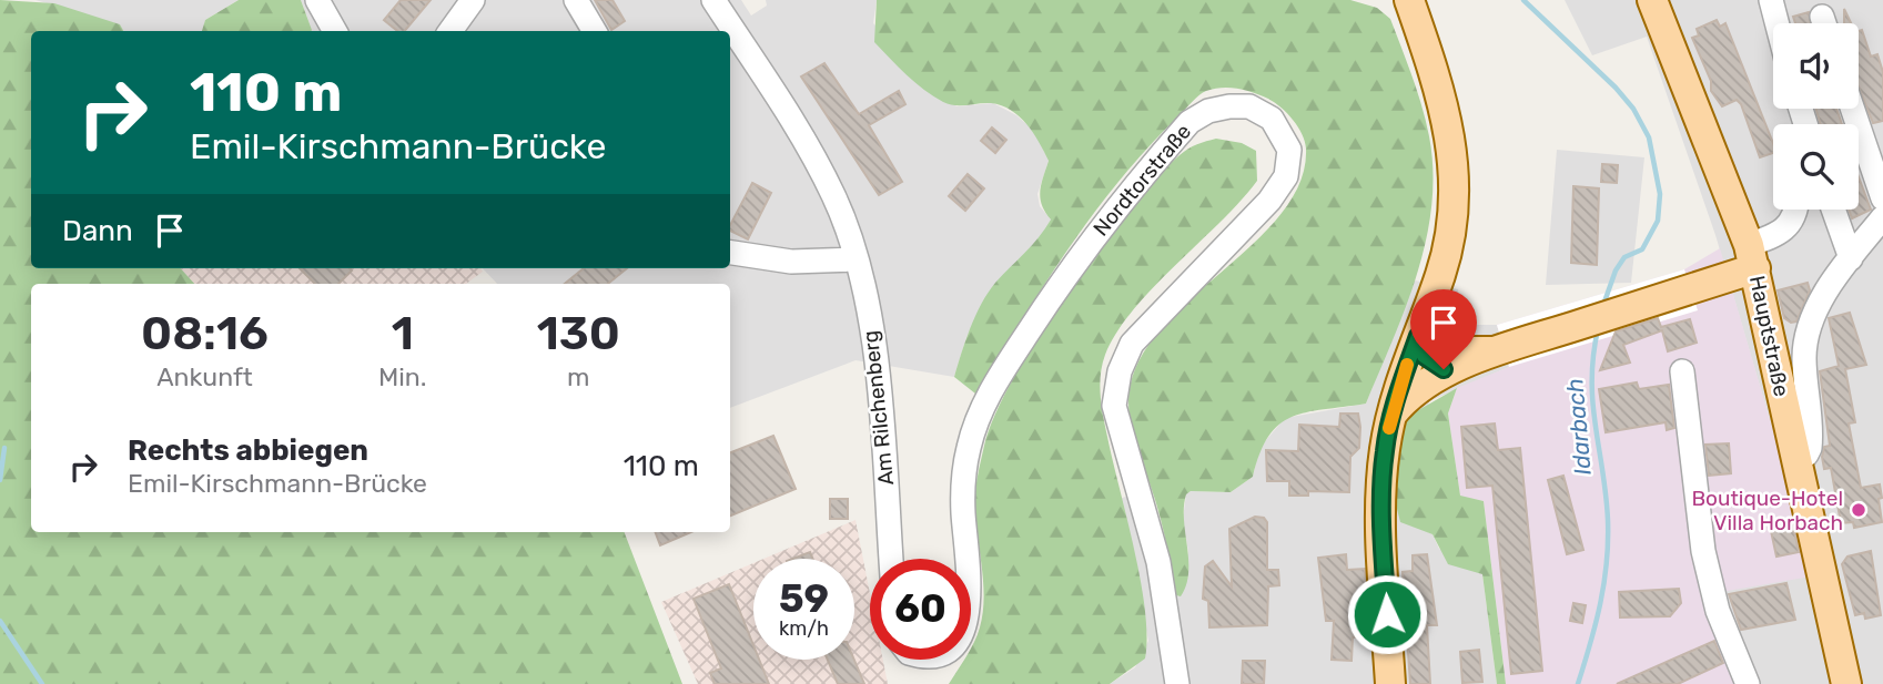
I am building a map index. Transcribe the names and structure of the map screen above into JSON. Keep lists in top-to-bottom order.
{
  "streets": {
    "main road": ["Hauptstraße"],
    "street": ["Nordtorstraße", "Am Rilchenberg"]
  },
  "water": ["Idarbach"],
  "places": ["Boutique-Hotel Villa Horbach"],
  "page": {
    "turn": ["110 m", "Emil-Kirschmann-Brücke"],
    "then": "Dann",
    "eta": [
      "08:16",
      "Ankunft",
      "1",
      "Min.",
      "130",
      "m"
    ],
    "list": [
      {
        "name": "Rechts abbiegen",
        "note": "Emil-Kirschmann-Brücke",
        "value": "110 m"
      }
    ],
    "speed": "59 km/h",
    "limit": "60"
  }
}
